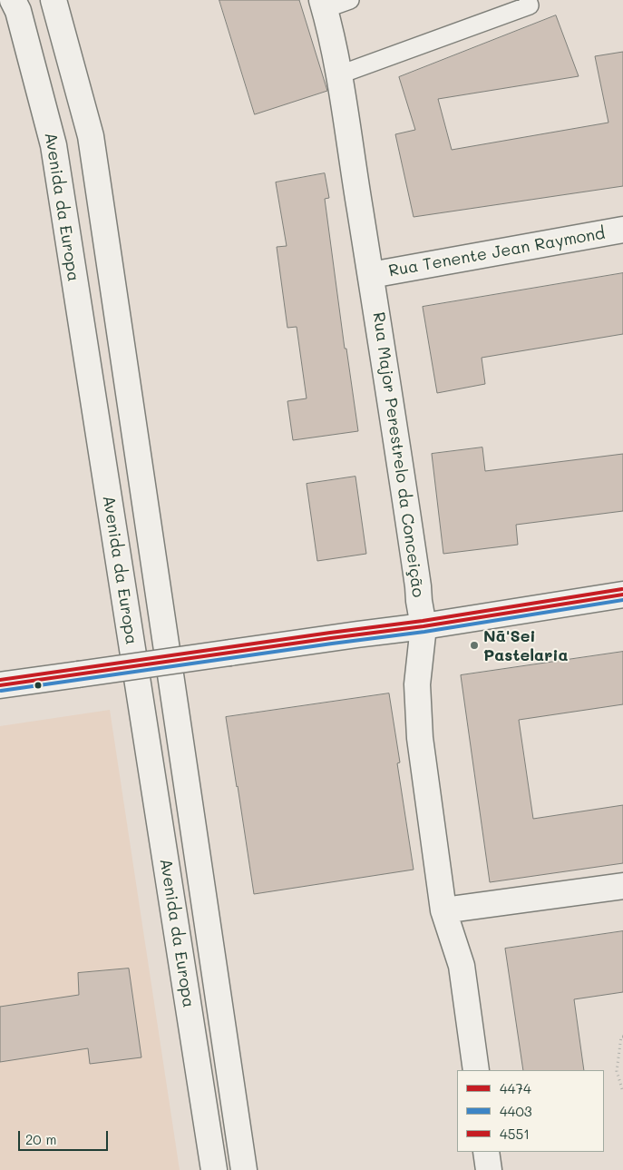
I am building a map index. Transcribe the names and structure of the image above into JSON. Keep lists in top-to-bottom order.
{
  "streets": {
    "main road": ["Avenida da Europa", "Rua Tenente Jean Raymond", "Rua Major Perestrelo da Conceição"]
  },
  "crossings": [
    ["Rua Tenente Jean Raymond", "Rua Major Perestrelo da Conceição"]
  ],
  "places": ["Nã'Sei Pastelaria"],
  "lines": ["transit line 4551", "transit line 4474", "transit line 4403"],
  "legend": ["4474", "4403", "4551"],
  "scale_bar": "20 m"
}
